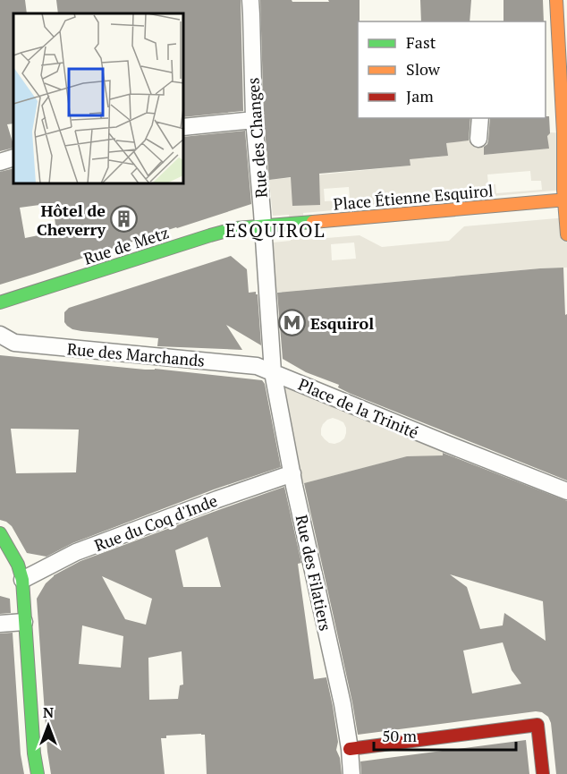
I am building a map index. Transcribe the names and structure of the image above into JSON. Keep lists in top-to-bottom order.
{
  "streets": {
    "street": [
      "Rue des Changes",
      "Place Étienne Esquirol",
      "Rue de Metz",
      "Rue des Marchands",
      "Place de la Trinité",
      "Rue du Coq d'Inde",
      "Rue des Filatiers"
    ]
  },
  "crossings": [
    ["Rue des Changes", "Place Étienne Esquirol"],
    ["Rue des Changes", "Rue de Metz"],
    ["Rue des Changes", "Rue des Marchands"],
    ["Rue des Changes", "Place de la Trinité"],
    ["Rue des Changes", "Rue des Filatiers"],
    ["Place Étienne Esquirol", "Rue de Metz"],
    ["Rue des Marchands", "Place de la Trinité"],
    ["Rue des Marchands", "Rue des Filatiers"],
    ["Place de la Trinité", "Rue des Filatiers"],
    ["Rue du Coq d'Inde", "Rue des Filatiers"]
  ],
  "districts": ["ESQUIROL"],
  "places": {
    "building": ["Hôtel de Cheverry"],
    "metro station": ["Esquirol"]
  },
  "legend": ["Fast", "Slow", "Jam"],
  "scale_bar": "50 m",
  "north": "top"
}
